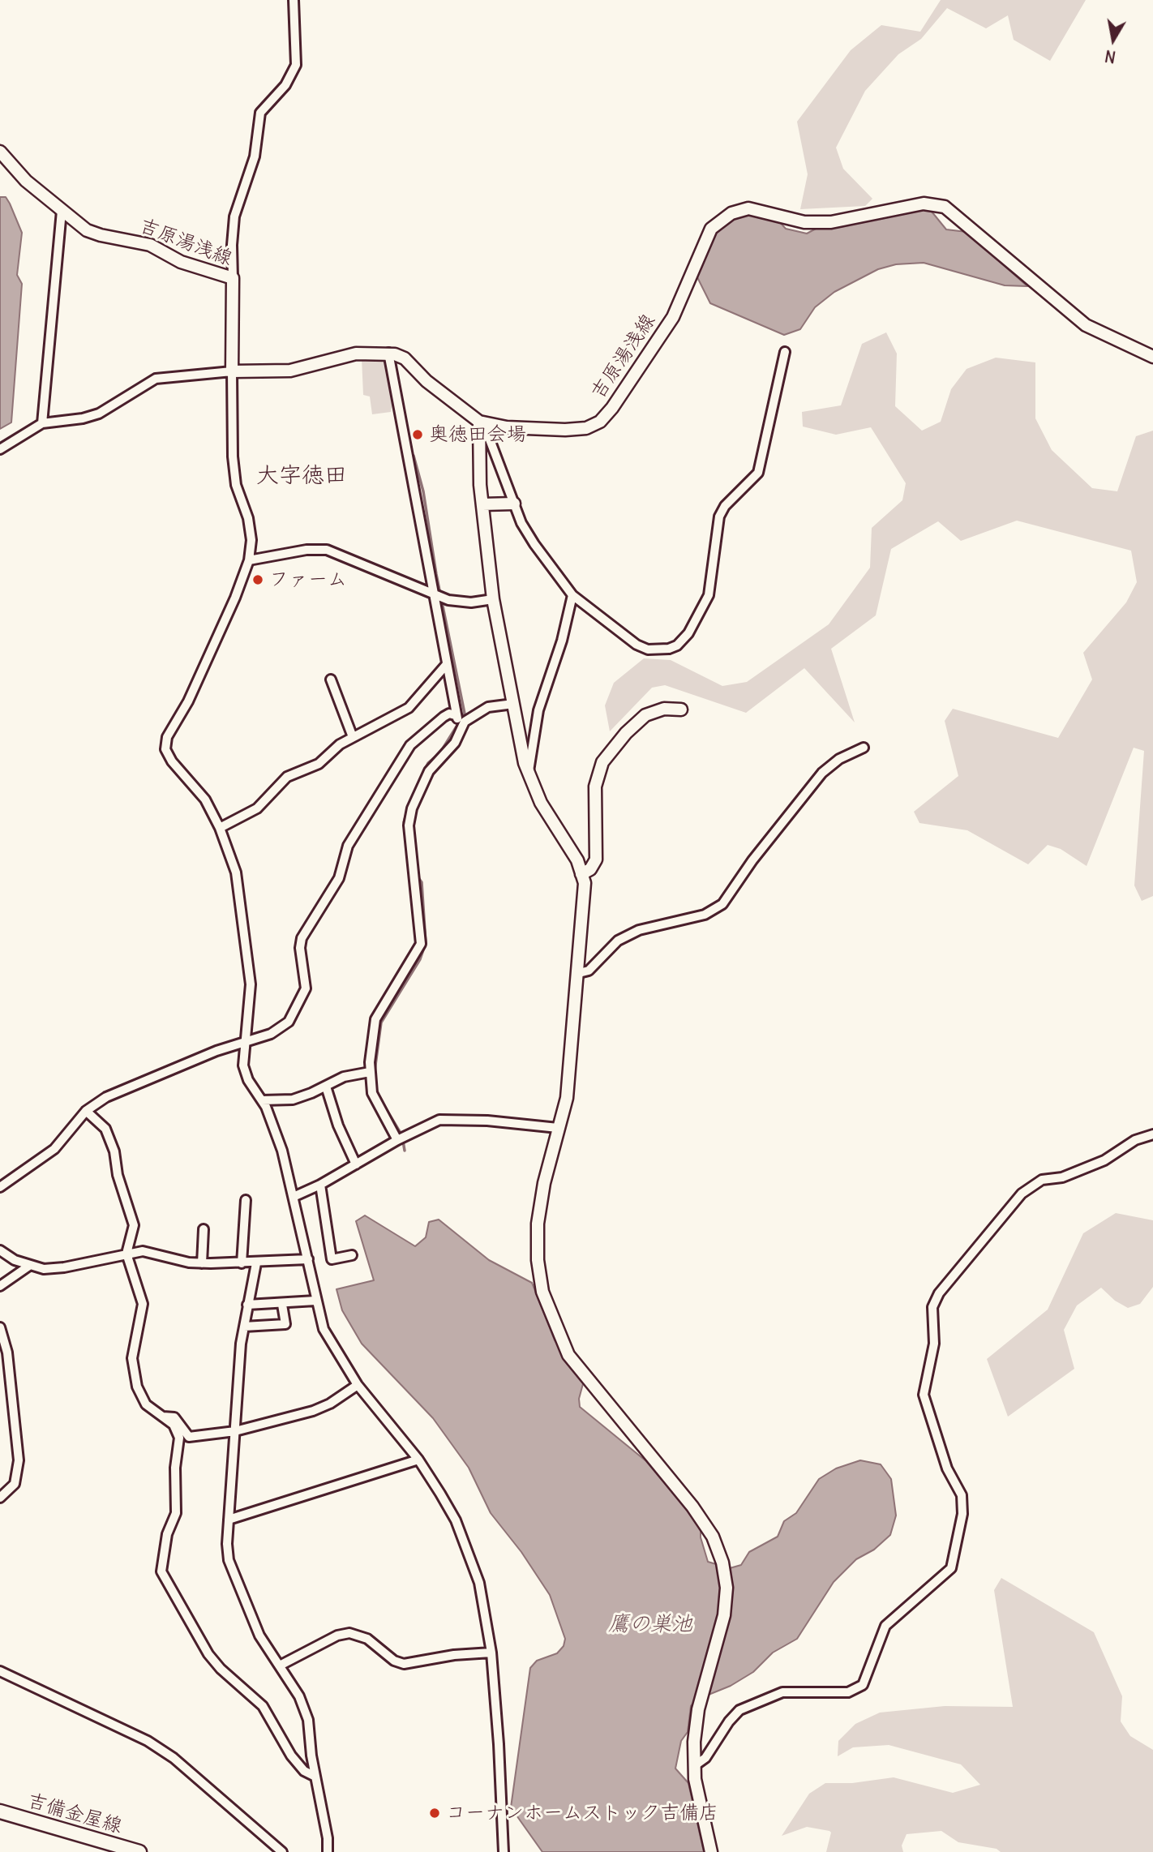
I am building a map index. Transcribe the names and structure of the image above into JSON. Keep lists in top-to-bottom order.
{
  "streets": {
    "main road": ["吉備金屋線"],
    "street": ["吉原湯浅線"]
  },
  "districts": ["大字徳田"],
  "water": ["鷹の巣池"],
  "places": ["奥徳田会場", "ファーム", "コーナンホームストック吉備店"],
  "north": "bottom"
}
